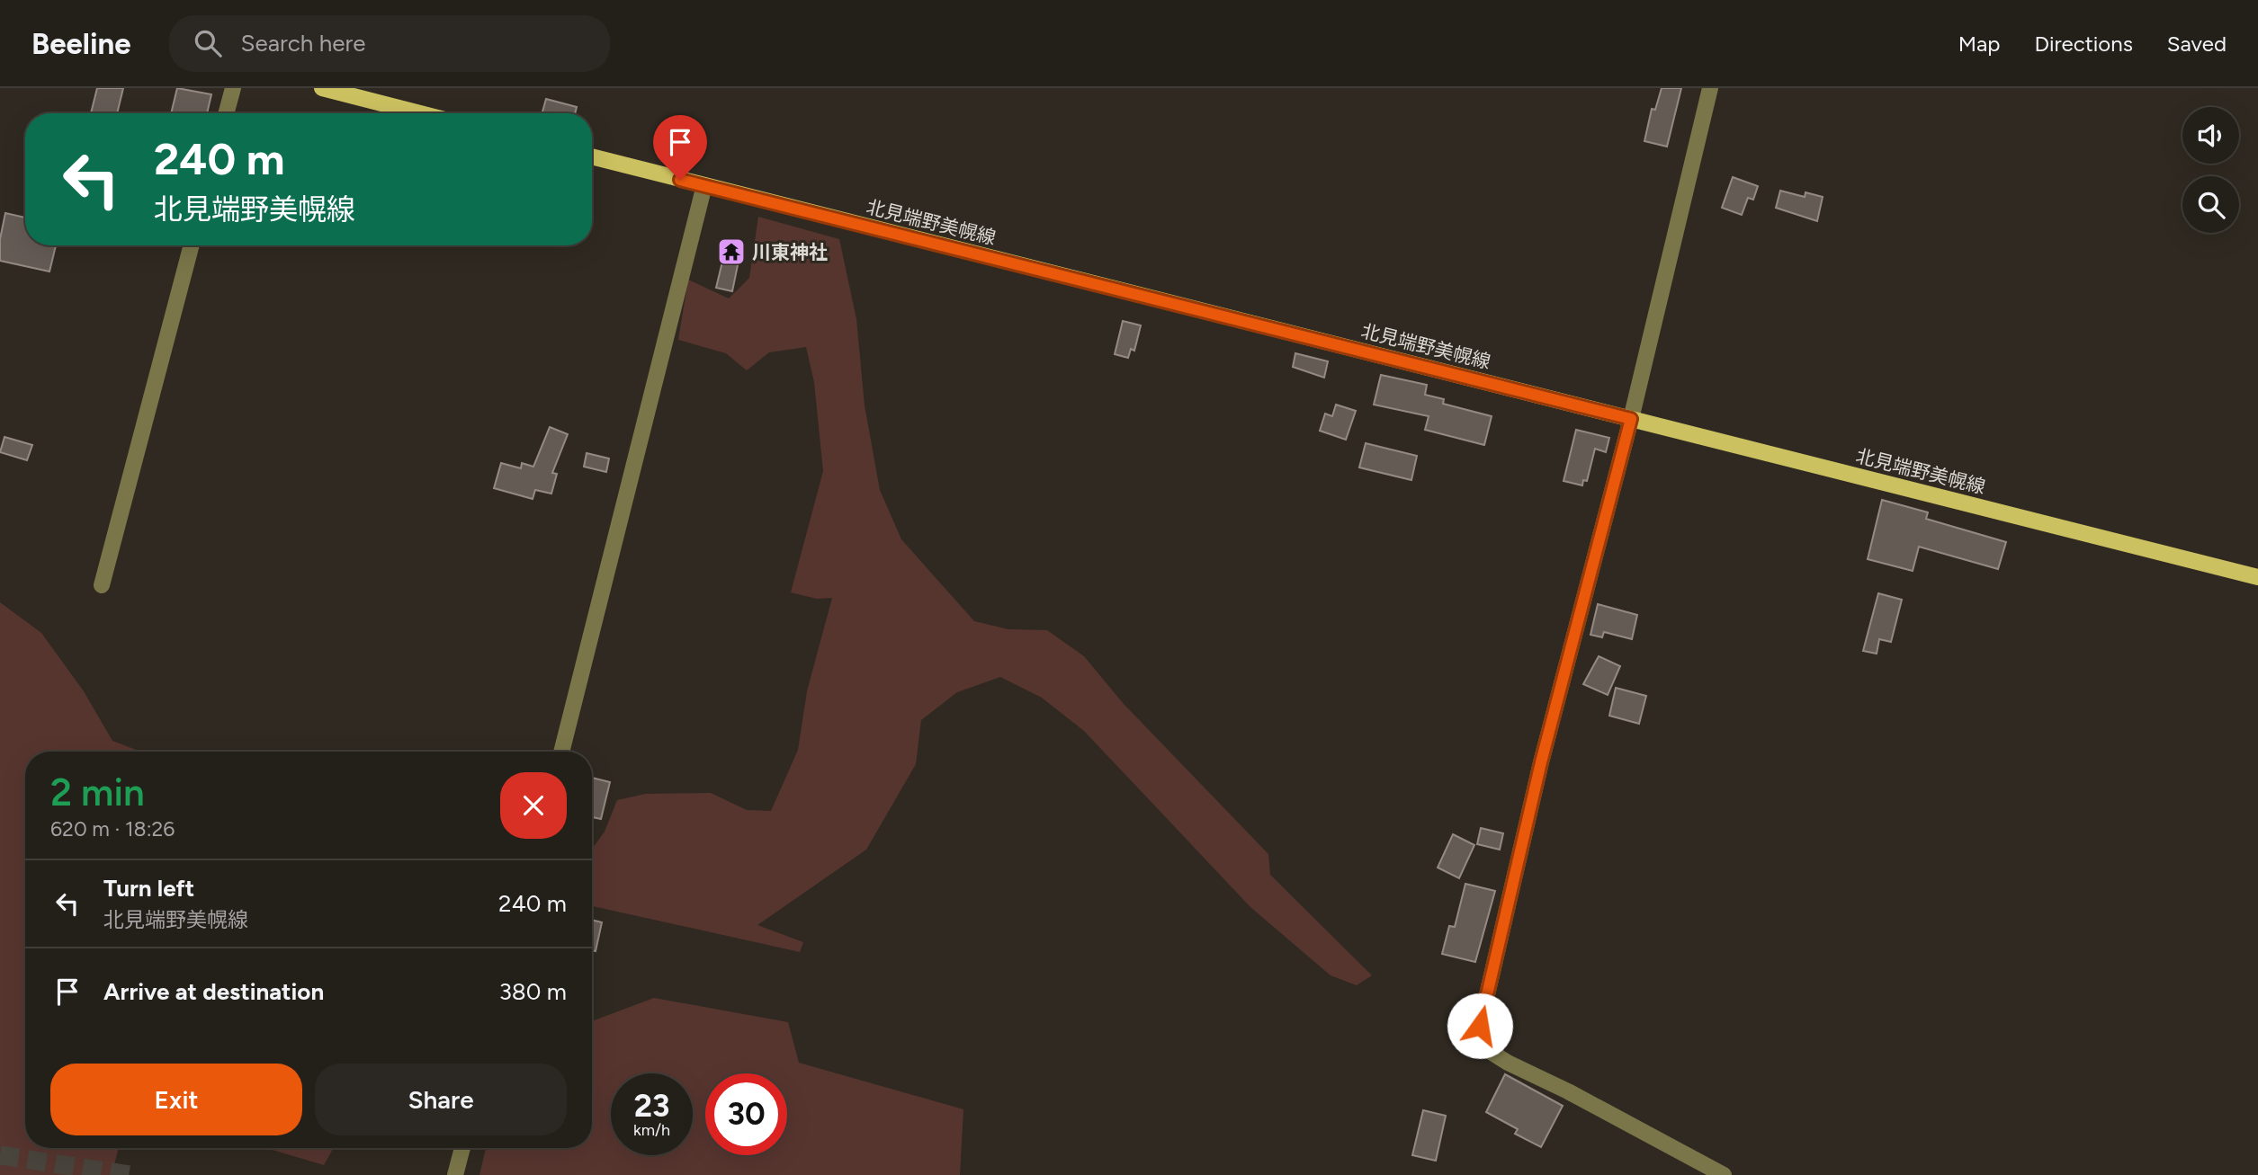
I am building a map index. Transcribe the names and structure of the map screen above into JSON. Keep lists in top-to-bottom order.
{
  "streets": {
    "main road": ["北見端野美幌線"]
  },
  "places": {
    "temple": ["川東神社"]
  },
  "page": {
    "header": "Beeline",
    "search": "Search here",
    "nav": ["Map", "Directions", "Saved"],
    "turn": ["240 m", "北見端野美幌線"],
    "heading": ["2 min", "620 m · 18:26"],
    "list": [
      {
        "name": "Turn left",
        "note": "北見端野美幌線",
        "value": "240 m"
      },
      {
        "name": "Arrive at destination",
        "value": "380 m"
      }
    ],
    "buttons": ["Exit", "Share"],
    "speed": "23 km/h",
    "limit": "30"
  }
}
